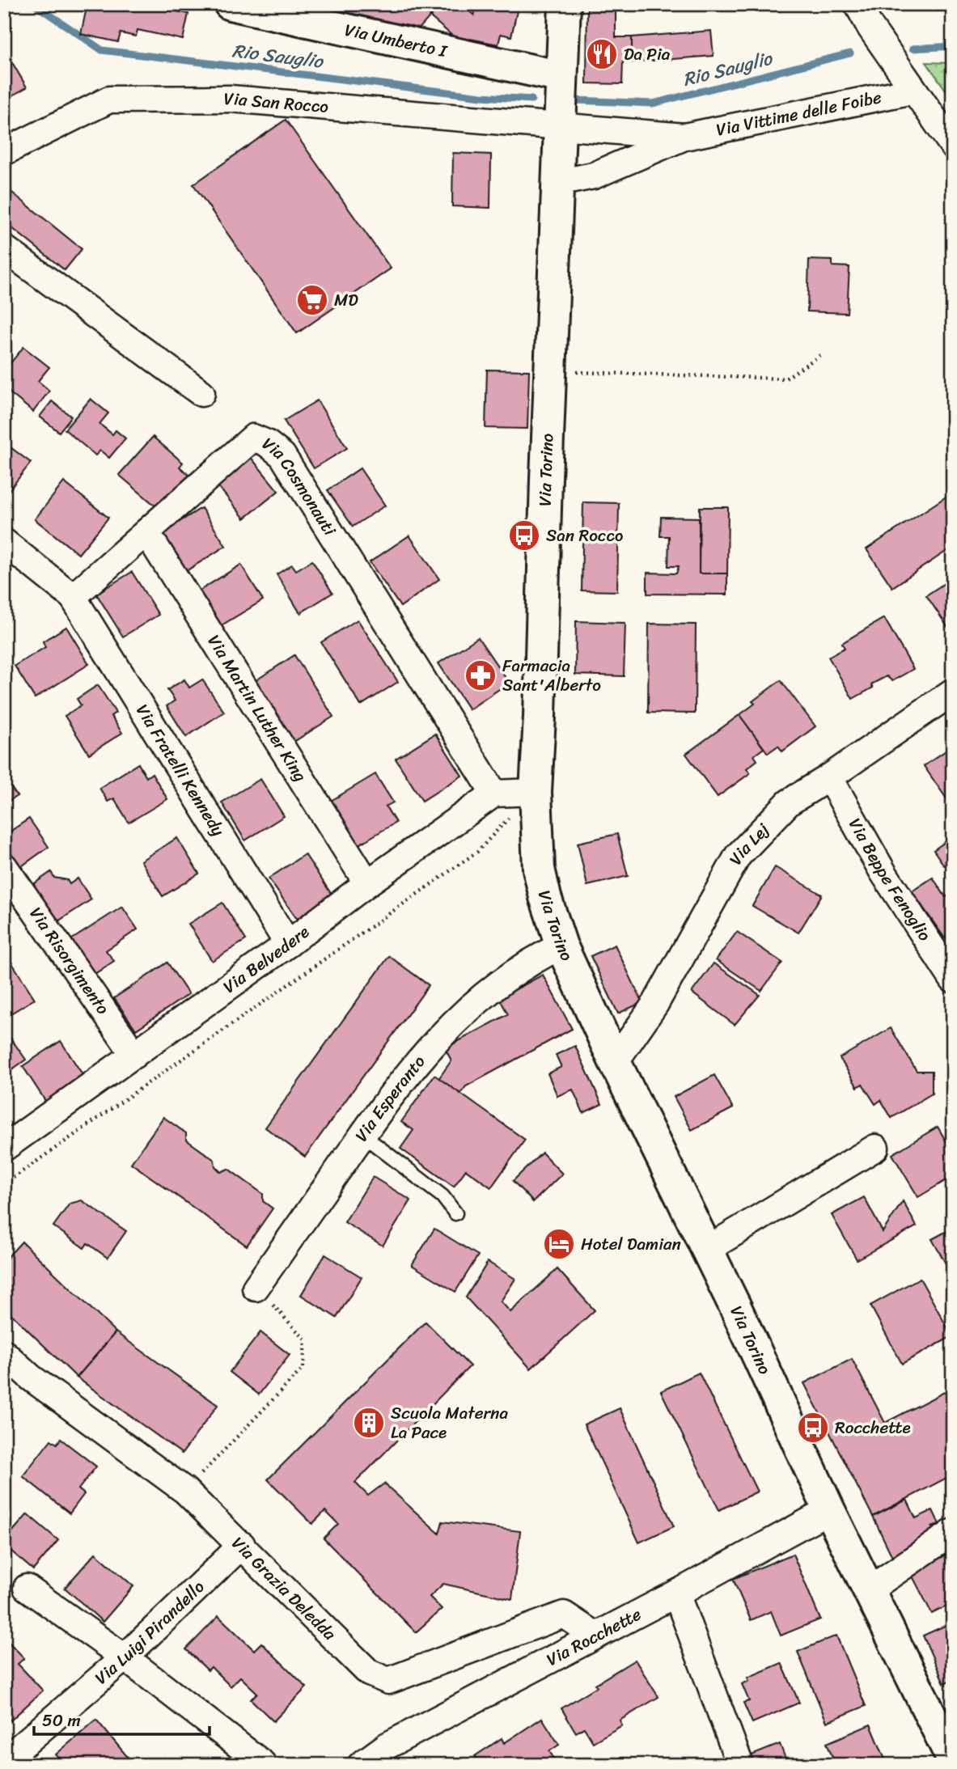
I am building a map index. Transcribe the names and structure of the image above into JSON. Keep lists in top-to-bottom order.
{
  "streets": {
    "main road": ["Via Umberto I", "Via Torino"],
    "street": [
      "Via San Rocco",
      "Via Vittime delle Foibe",
      "Via Cosmonauti",
      "Via Martin Luther King",
      "Via Fratelli Kennedy",
      "Via Lej",
      "Via Beppe Fenoglio",
      "Via Belvedere",
      "Via Risorgimento",
      "Via Esperanto",
      "Via Grazia Deledda",
      "Via Luigi Pirandello",
      "Via Rocchette"
    ]
  },
  "crossings": [
    ["Via Umberto I", "Via Torino"],
    ["Via San Rocco", "Via Vittime delle Foibe"],
    ["Via San Rocco", "Via Torino"],
    ["Via Vittime delle Foibe", "Via Torino"],
    ["Via Torino", "Via Cosmonauti"],
    ["Via Torino", "Via Lej"],
    ["Via Torino", "Via Belvedere"],
    ["Via Torino", "Via Esperanto"],
    ["Via Torino", "Via Rocchette"],
    ["Via Cosmonauti", "Via Martin Luther King"],
    ["Via Cosmonauti", "Via Fratelli Kennedy"],
    ["Via Cosmonauti", "Via Belvedere"],
    ["Via Martin Luther King", "Via Belvedere"],
    ["Via Fratelli Kennedy", "Via Belvedere"],
    ["Via Lej", "Via Beppe Fenoglio"],
    ["Via Belvedere", "Via Risorgimento"],
    ["Via Grazia Deledda", "Via Luigi Pirandello"],
    ["Via Grazia Deledda", "Via Rocchette"]
  ],
  "water": ["Rio Sauglio"],
  "places": {
    "restaurant": ["Da Pia"],
    "supermarket": ["MD"],
    "bus stop": ["San Rocco", "Rocchette"],
    "pharmacy": ["Farmacia Sant'Alberto"],
    "hotel": ["Hotel Damian"],
    "building": ["Scuola Materna La Pace"]
  },
  "scale_bar": "50 m"
}
